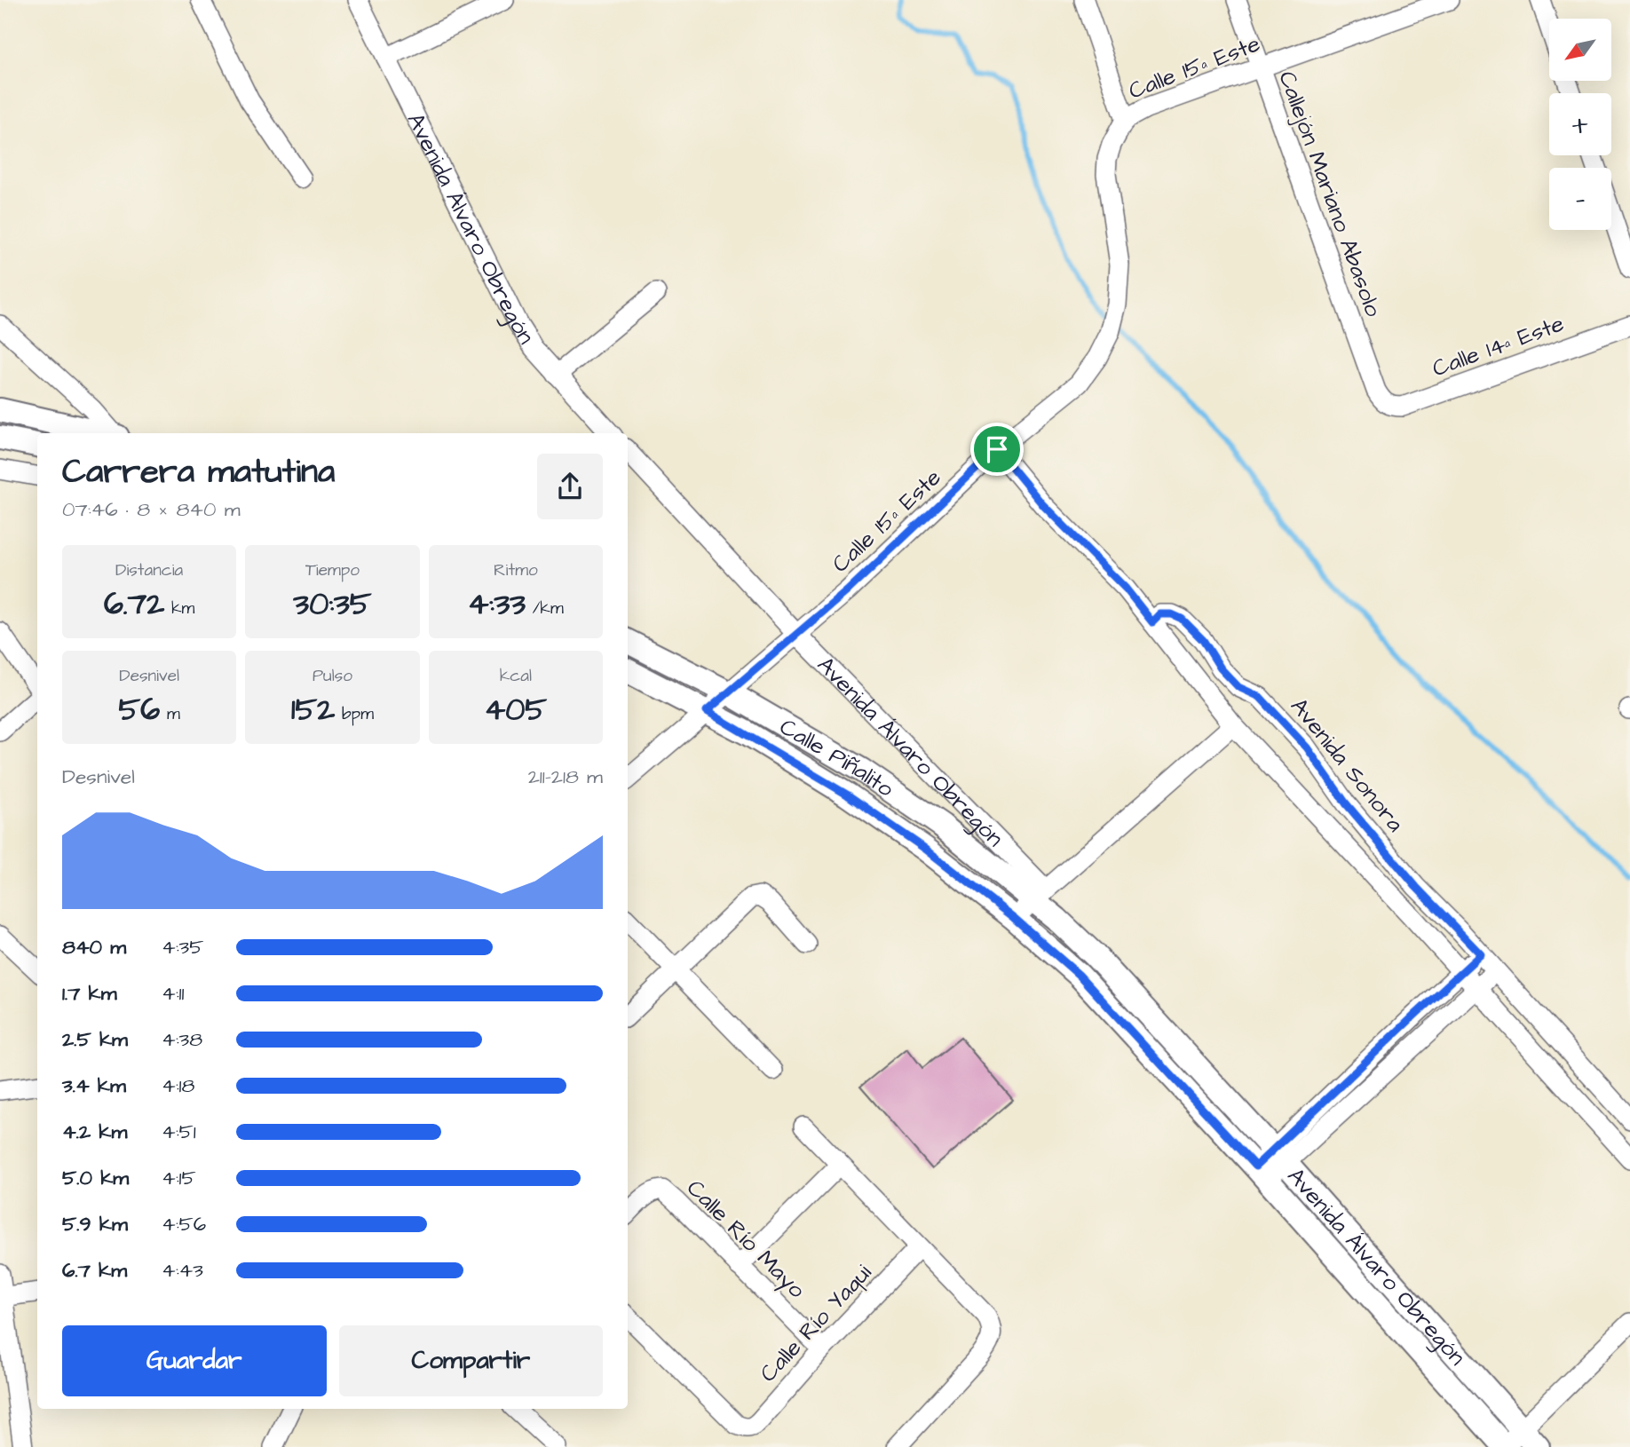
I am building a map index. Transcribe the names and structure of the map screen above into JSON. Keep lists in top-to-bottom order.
{
  "streets": {
    "main road": ["Avenida Álvaro Obregón", "Calle Piñalito"],
    "street": [
      "Calle 15ª Este",
      "Callejón Mariano Abasolo",
      "Calle 14ª Este",
      "Avenida Sonora",
      "Calle Río Mayo",
      "Calle Río Yaqui"
    ]
  },
  "crossings": [
    ["Calle 15ª Este", "Callejón Mariano Abasolo"],
    ["Calle 15ª Este", "Avenida Álvaro Obregón"],
    ["Calle 15ª Este", "Calle Piñalito"],
    ["Callejón Mariano Abasolo", "Calle 14ª Este"],
    ["Avenida Álvaro Obregón", "Calle Piñalito"],
    ["Calle Río Mayo", "Calle Río Yaqui"]
  ],
  "north": "bottom left",
  "page": {
    "map_buttons": ["+", "−"],
    "heading": ["Carrera matutina", "07:46 · 8 × 840 m"],
    "stats": [
      ["Distancia", "6.72 km"],
      ["Tiempo", "30:35"],
      ["Ritmo", "4:33 /km"],
      ["Desnivel", "56 m"],
      ["Pulso", "152 bpm"],
      ["kcal", "405"]
    ],
    "chart": ["Desnivel", "211–218 m"],
    "list": [
      {
        "name": "840 m",
        "note": "4:35"
      },
      {
        "name": "1.7 km",
        "note": "4:11"
      },
      {
        "name": "2.5 km",
        "note": "4:38"
      },
      {
        "name": "3.4 km",
        "note": "4:18"
      },
      {
        "name": "4.2 km",
        "note": "4:51"
      },
      {
        "name": "5.0 km",
        "note": "4:15"
      },
      {
        "name": "5.9 km",
        "note": "4:56"
      },
      {
        "name": "6.7 km",
        "note": "4:43"
      }
    ],
    "buttons": ["Guardar", "Compartir"]
  }
}
